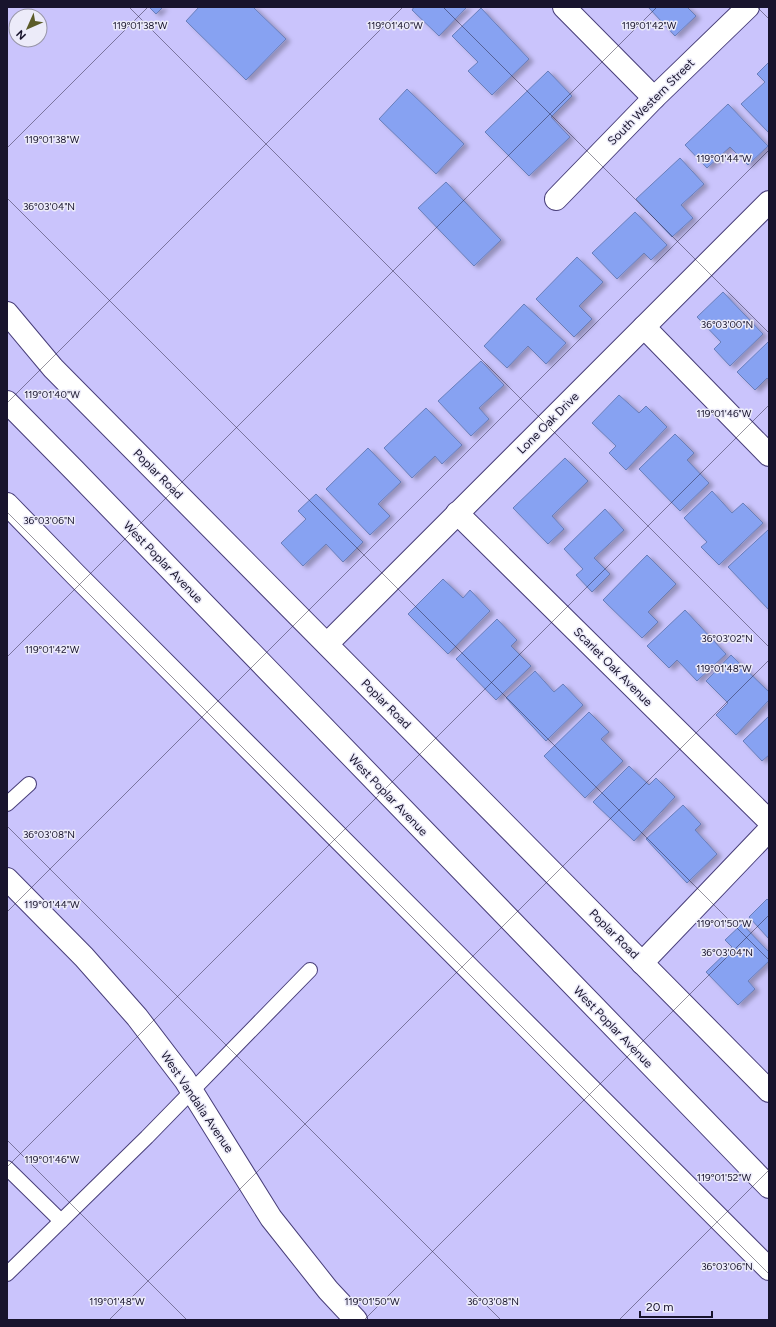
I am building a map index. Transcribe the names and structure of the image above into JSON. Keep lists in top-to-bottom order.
{
  "streets": {
    "street": [
      "South Western Street",
      "Lone Oak Drive",
      "Poplar Road",
      "West Poplar Avenue",
      "Scarlet Oak Avenue",
      "West Vandalia Avenue"
    ]
  },
  "crossings": [
    ["Lone Oak Drive", "Poplar Road"],
    ["Lone Oak Drive", "Scarlet Oak Avenue"]
  ],
  "scale_bar": "20 m",
  "north": "bottom left",
  "coordinates": [
    "119°01'38\"W",
    "119°01'40\"W",
    "119°01'42\"W",
    "119°01'44\"W",
    "36°03'04\"N",
    "36°03'00\"N",
    "119°01'46\"W",
    "36°03'06\"N",
    "36°03'02\"N",
    "119°01'48\"W",
    "36°03'08\"N",
    "119°01'50\"W",
    "119°01'52\"W"
  ]
}
